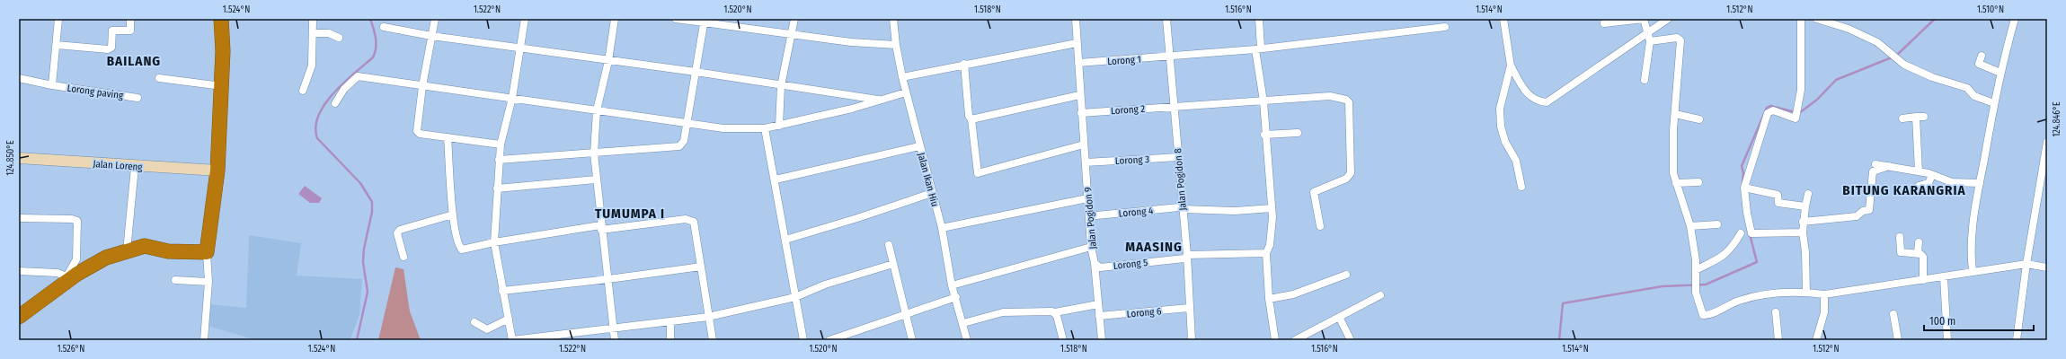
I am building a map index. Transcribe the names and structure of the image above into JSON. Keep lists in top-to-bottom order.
{
  "streets": {
    "street": [
      "Lorong 1",
      "Lorong paving",
      "Lorong 2",
      "Lorong 3",
      "Jalan Loreng",
      "Jalan Ikan Hiu",
      "Jalan Pogidon 8",
      "Lorong 4",
      "Jalan Pogidon 9",
      "Lorong 5",
      "Lorong 6"
    ]
  },
  "crossings": [
    ["Lorong 1", "Jalan Pogidon 8"],
    ["Lorong 1", "Jalan Pogidon 9"],
    ["Lorong 2", "Jalan Pogidon 8"],
    ["Lorong 2", "Jalan Pogidon 9"],
    ["Lorong 3", "Jalan Pogidon 8"],
    ["Lorong 3", "Jalan Pogidon 9"],
    ["Jalan Pogidon 8", "Lorong 4"],
    ["Jalan Pogidon 8", "Lorong 5"],
    ["Jalan Pogidon 8", "Lorong 6"],
    ["Lorong 4", "Jalan Pogidon 9"],
    ["Jalan Pogidon 9", "Lorong 5"],
    ["Jalan Pogidon 9", "Lorong 6"]
  ],
  "districts": [
    "BAILANG",
    "BITUNG KARANGRIA",
    "TUMUMPA I",
    "MAASING"
  ],
  "scale_bar": "100 m",
  "coordinates": [
    "1.524°N",
    "1.522°N",
    "1.520°N",
    "1.518°N",
    "1.516°N",
    "1.514°N",
    "1.512°N",
    "1.510°N",
    "124.846°E",
    "124.850°E",
    "1.526°N"
  ]
}
